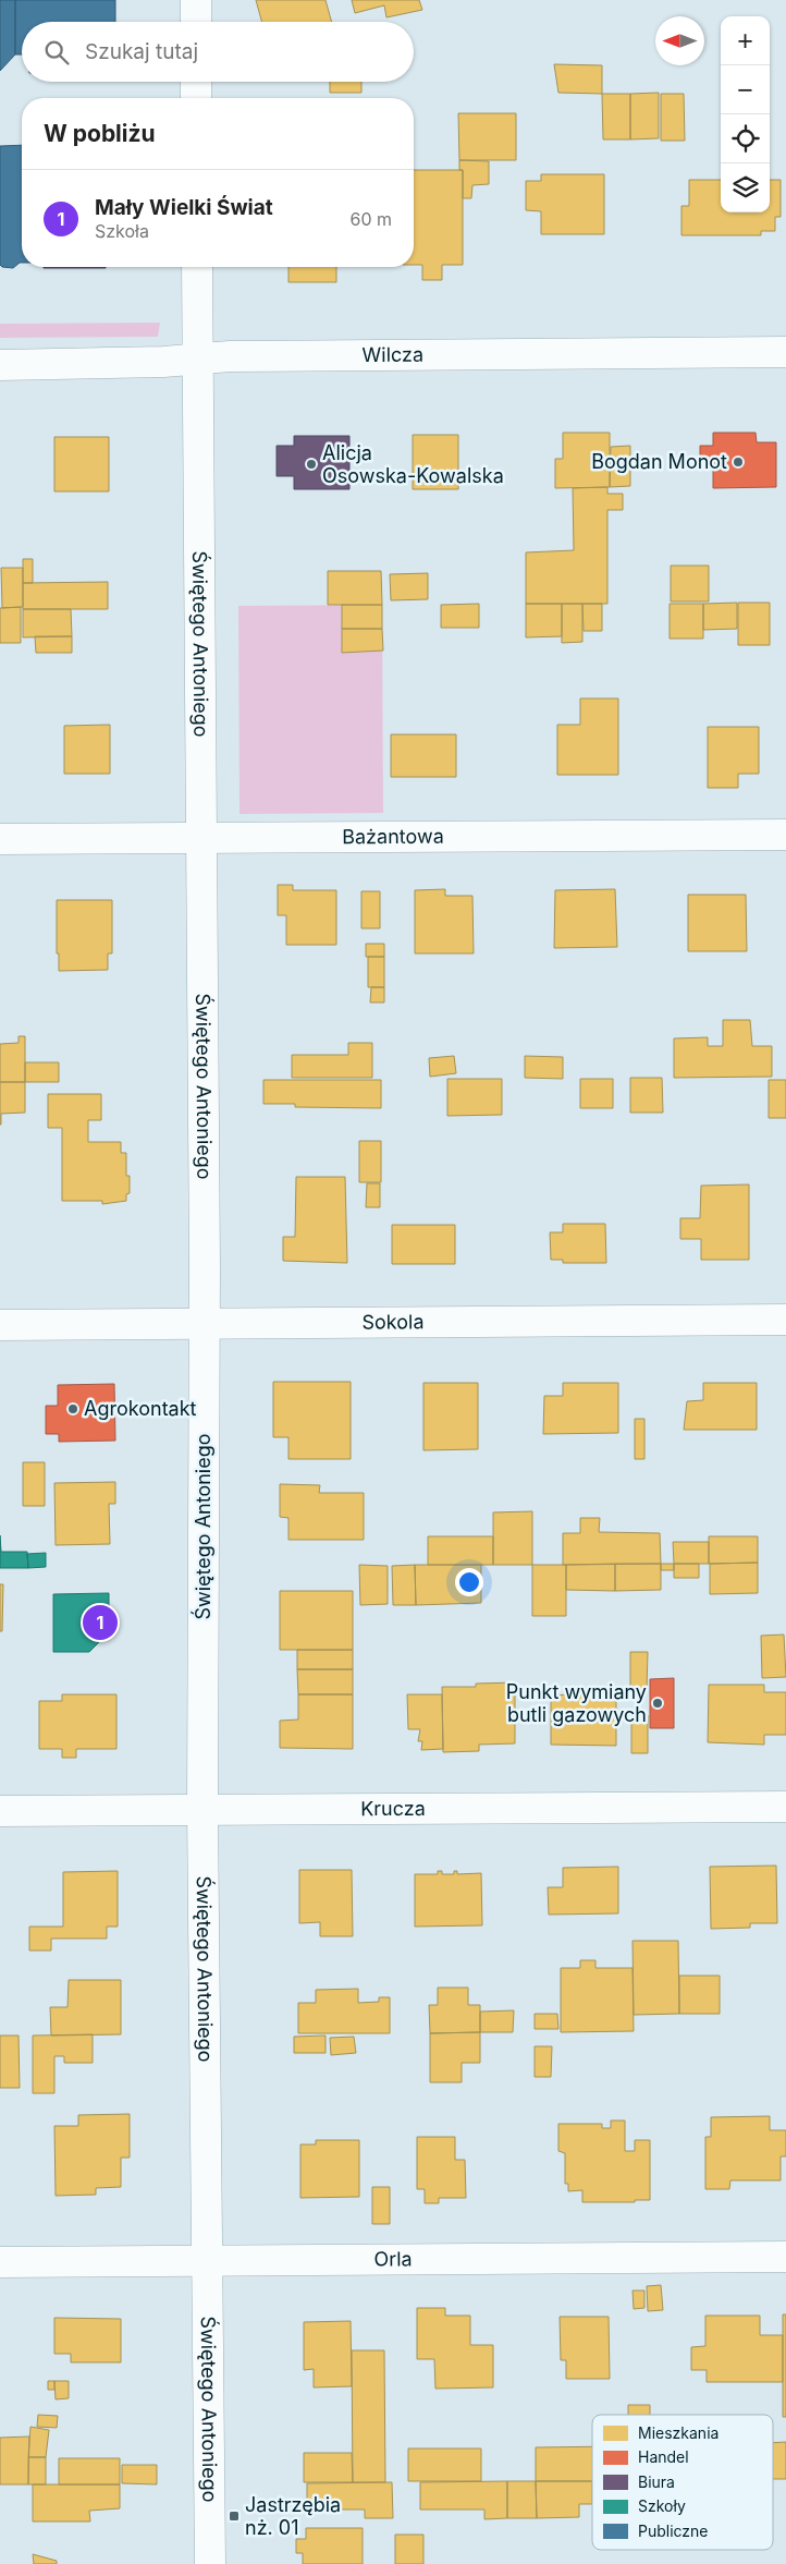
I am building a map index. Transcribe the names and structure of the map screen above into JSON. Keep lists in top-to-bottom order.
{
  "streets": {
    "street": [
      "Wilcza",
      "Świętego Antoniego",
      "Bażantowa",
      "Sokola",
      "Krucza",
      "Orla"
    ]
  },
  "crossings": [
    ["Wilcza", "Świętego Antoniego"],
    ["Świętego Antoniego", "Bażantowa"],
    ["Świętego Antoniego", "Sokola"],
    ["Świętego Antoniego", "Krucza"],
    ["Świętego Antoniego", "Orla"]
  ],
  "places": {
    "other": [
      "Bogdan Monot",
      "Alicja Osowska-Kowalska",
      "Agrokontakt",
      "Punkt wymiany butli gazowych"
    ],
    "transit": ["Jastrzębia nż. 01"]
  },
  "legend": [
    "Mieszkania",
    "Handel",
    "Biura",
    "Szkoły",
    "Publiczne"
  ],
  "north": "left",
  "page": {
    "map_buttons": ["+", "−"],
    "search": "Szukaj tutaj",
    "heading": "W pobliżu",
    "list": [
      {
        "mark": "1",
        "name": "Mały Wielki Świat",
        "note": "Szkoła",
        "value": "60 m"
      }
    ],
    "pins": "1"
  }
}
